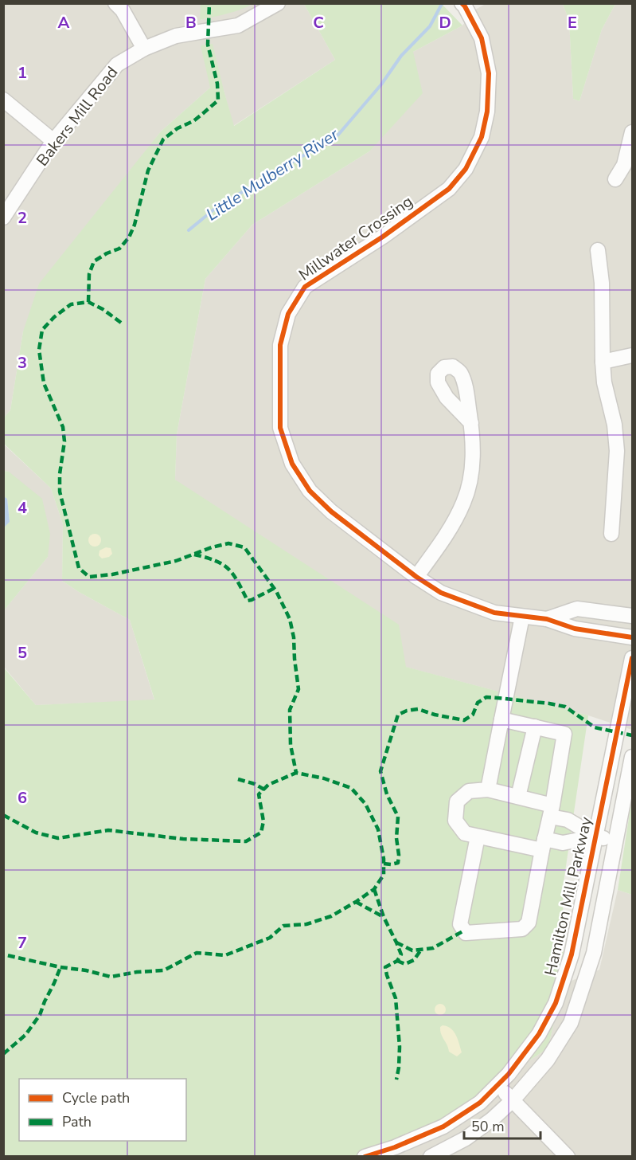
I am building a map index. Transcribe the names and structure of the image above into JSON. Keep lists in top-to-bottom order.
{
  "streets": {
    "street": ["Bakers Mill Road", "Millwater Crossing", "Hamilton Mill Parkway"]
  },
  "water": ["Little Mulberry River"],
  "legend": ["Cycle path", "Path"],
  "scale_bar": "50 m",
  "grid": {
    "columns": [
      "A",
      "B",
      "C",
      "D",
      "E"
    ],
    "rows": [
      "1",
      "2",
      "3",
      "4",
      "5",
      "6",
      "7"
    ]
  }
}
